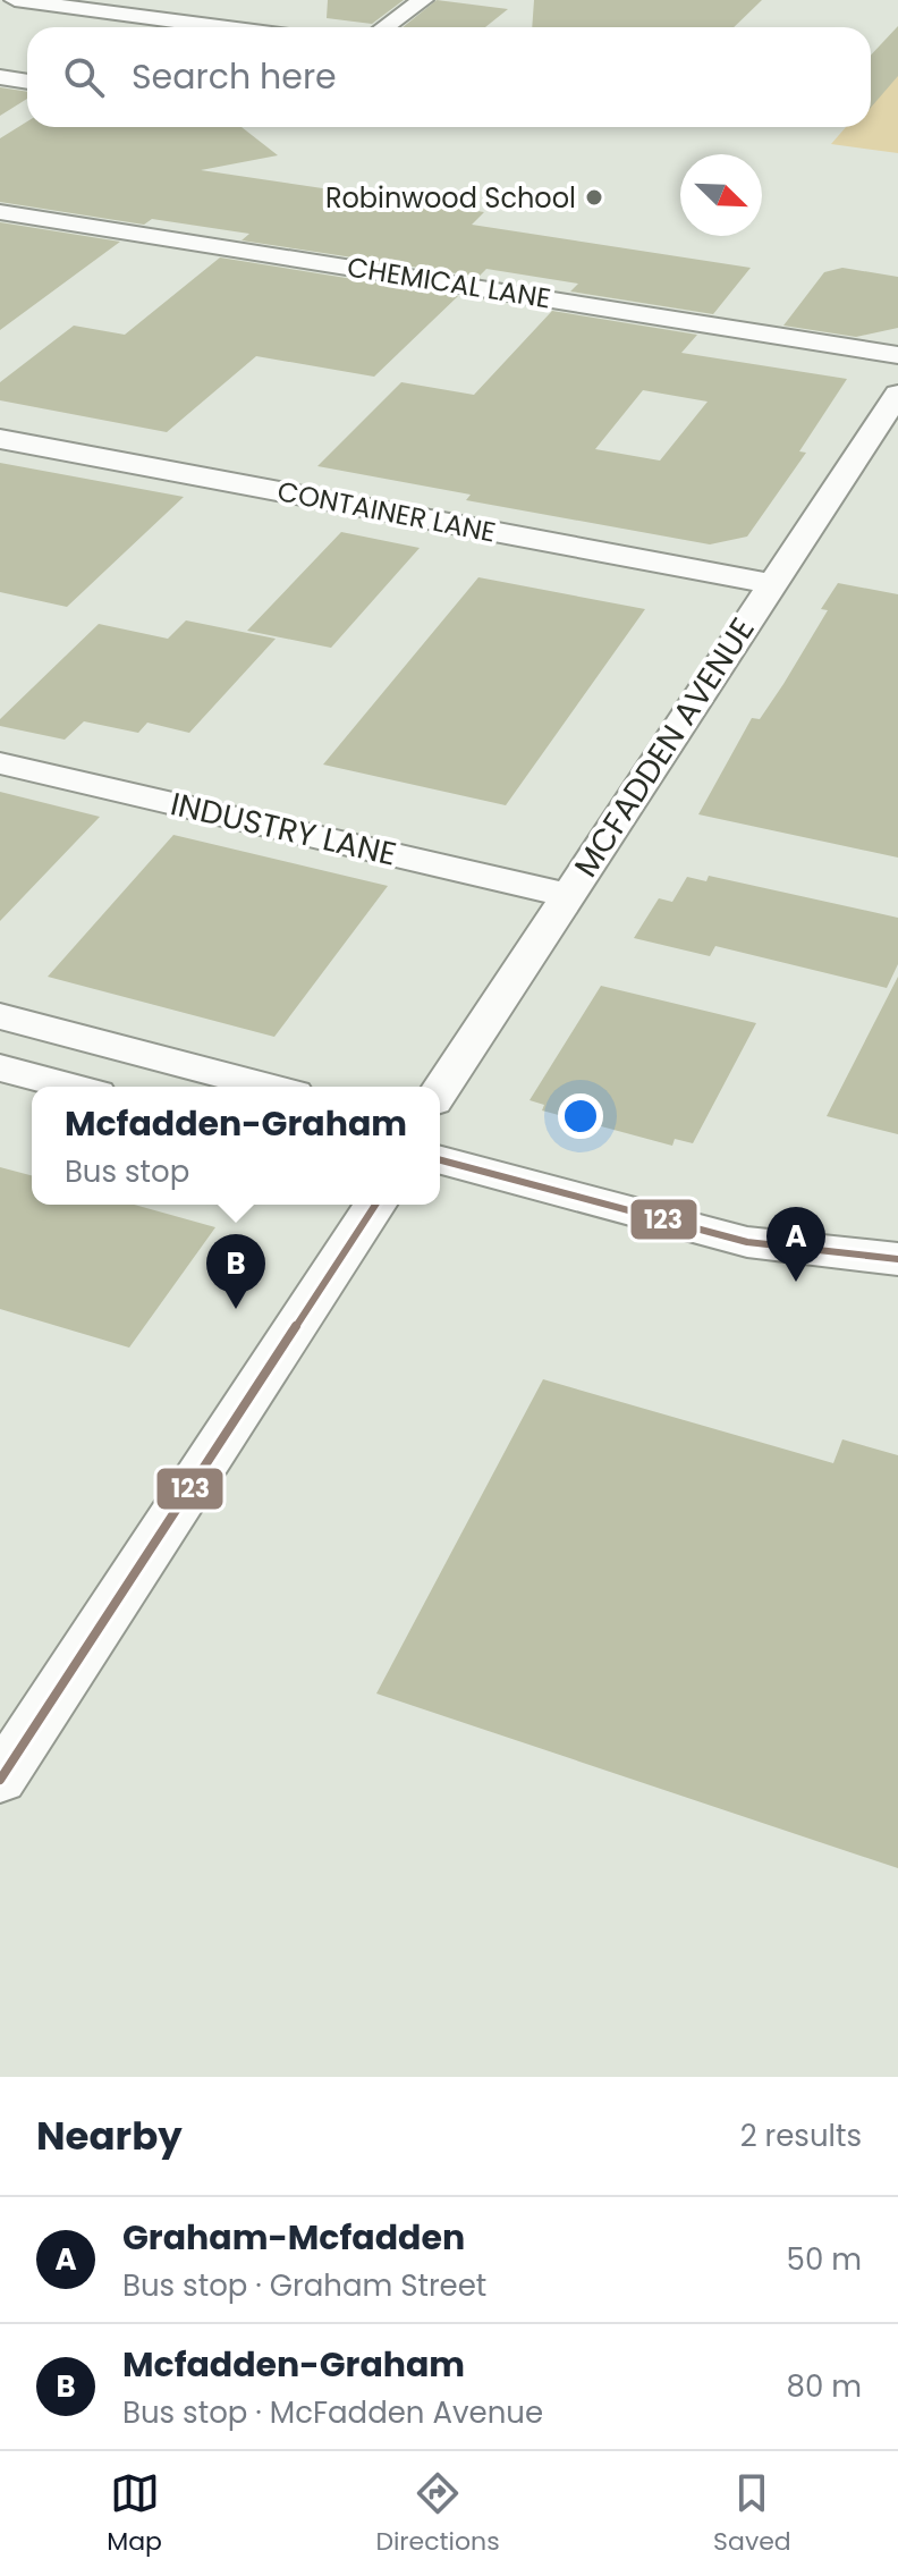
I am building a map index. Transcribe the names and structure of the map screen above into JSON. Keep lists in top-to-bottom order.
{
  "streets": {
    "street": [
      "CHEMICAL LANE",
      "CONTAINER LANE",
      "MCFADDEN AVENUE",
      "INDUSTRY LANE"
    ]
  },
  "crossings": [
    ["CONTAINER LANE", "MCFADDEN AVENUE"],
    ["MCFADDEN AVENUE", "INDUSTRY LANE"]
  ],
  "places": ["Robinwood School"],
  "lines": ["transit line 123"],
  "north": "bottom right",
  "page": {
    "search": "Search here",
    "popup": ["Mcfadden-Graham", "Bus stop"],
    "pins": ["A", "B"],
    "heading": ["Nearby", "2 results"],
    "list": [
      {
        "mark": "A",
        "name": "Graham-Mcfadden",
        "note": "Bus stop · Graham Street",
        "value": "50 m"
      },
      {
        "mark": "B",
        "name": "Mcfadden-Graham",
        "note": "Bus stop · McFadden Avenue",
        "value": "80 m"
      }
    ],
    "nav": ["Map", "Directions", "Saved"]
  }
}
